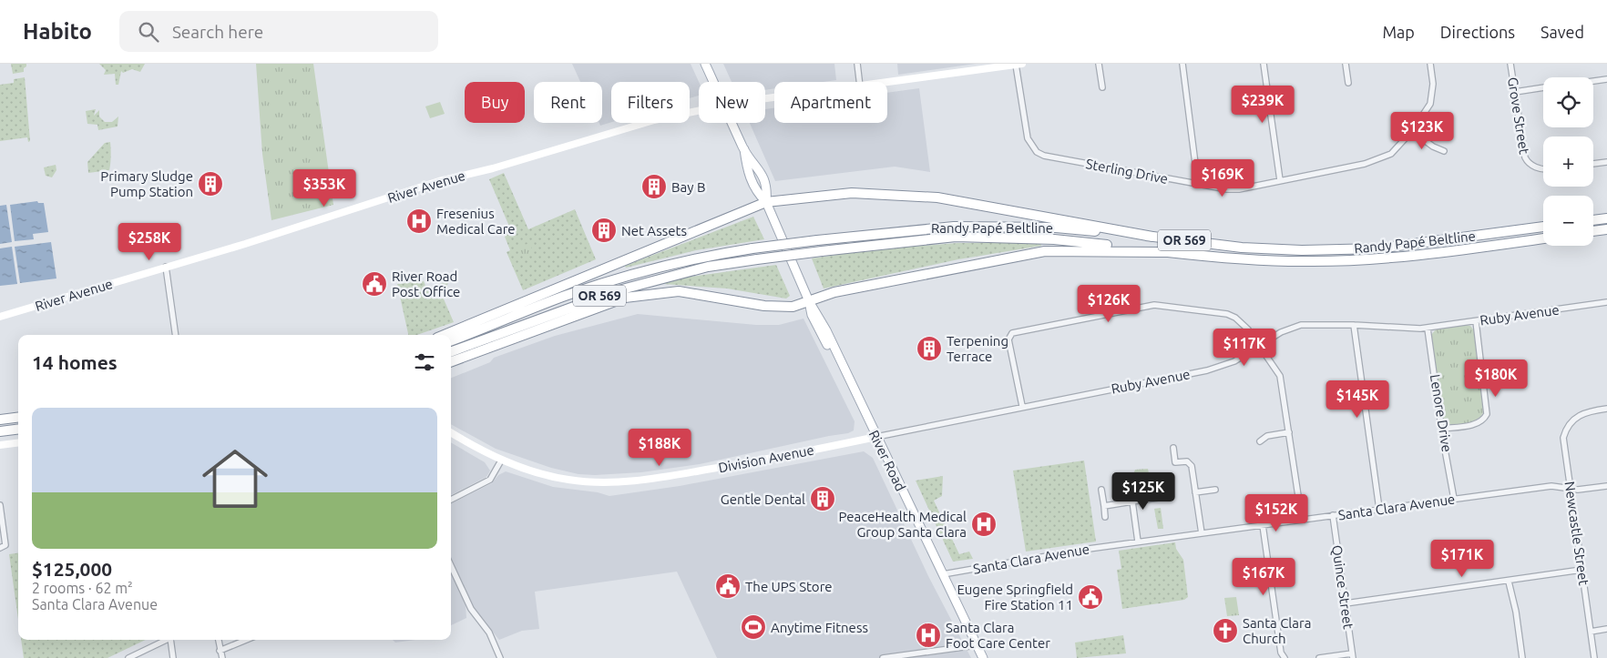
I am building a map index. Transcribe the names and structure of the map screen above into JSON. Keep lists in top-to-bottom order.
{
  "streets": {
    "highway": ["Randy Papé Beltline", "OR 569"],
    "main road": ["River Road"],
    "street": [
      "Grove Street",
      "Sterling Drive",
      "River Avenue",
      "Ruby Avenue",
      "Lenore Drive",
      "Division Avenue",
      "Santa Clara Avenue",
      "Newcastle Street",
      "Quince Street"
    ]
  },
  "crossings": [
    ["Sterling Drive", "River Avenue"],
    ["Ruby Avenue", "Lenore Drive"],
    ["Ruby Avenue", "Division Avenue"],
    ["Ruby Avenue", "River Road"],
    ["Lenore Drive", "Santa Clara Avenue"],
    ["Division Avenue", "River Road"],
    ["River Road", "Santa Clara Avenue"],
    ["Santa Clara Avenue", "Newcastle Street"],
    ["Santa Clara Avenue", "Quince Street"]
  ],
  "places": {
    "building": [
      "Primary Sludge Pump Station",
      "Bay B",
      "Net Assets",
      "Terpening Terrace",
      "Gentle Dental"
    ],
    "hospital": ["Fresenius Medical Care", "PeaceHealth Medical Group Santa Clara", "Santa Clara Foot Care Center"],
    "public building": ["River Road Post Office", "The UPS Store", "Eugene Springfield Fire Station 11"],
    "sports": ["Anytime Fitness"],
    "church": ["Santa Clara Church"]
  },
  "page": {
    "header": "Habito",
    "search": "Search here",
    "nav": ["Map", "Directions", "Saved"],
    "map_buttons": ["+", "−"],
    "chip": [
      "Buy",
      "Rent",
      "Filters",
      "New",
      "Apartment"
    ],
    "price": [
      "$239K",
      "$123K",
      "$169K",
      "$353K",
      "$258K",
      "$126K",
      "$117K",
      "$180K",
      "$145K",
      "$188K",
      "$125K",
      "$152K",
      "$171K",
      "$167K"
    ],
    "heading": "14 homes",
    "list": [
      {
        "name": "$125,000",
        "note": "2 rooms · 62 m² · Santa Clara Avenue"
      }
    ]
  }
}
